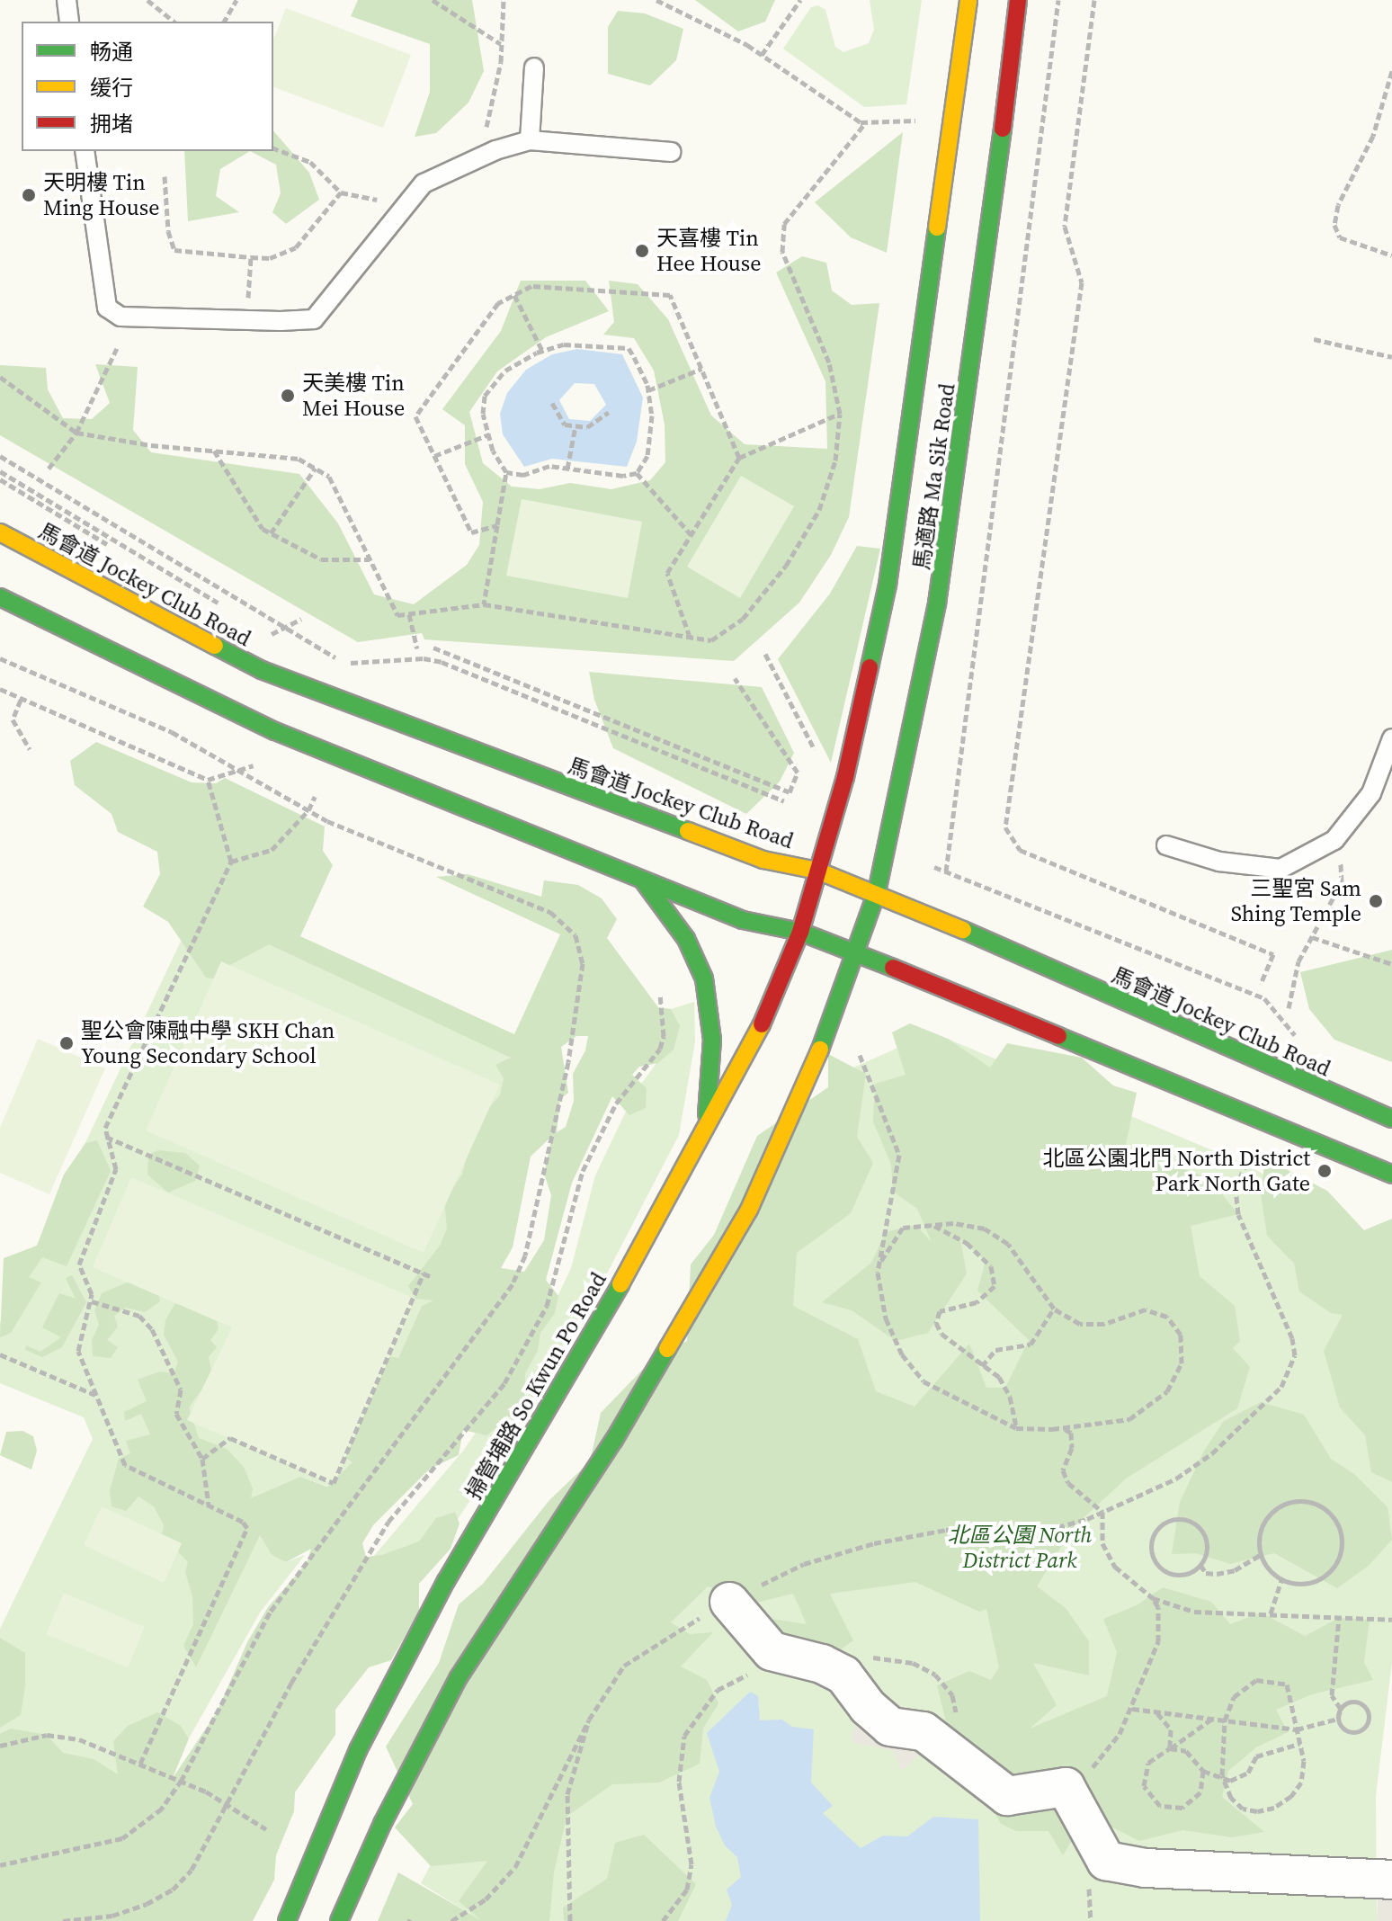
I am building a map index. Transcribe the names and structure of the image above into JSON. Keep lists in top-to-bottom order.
{
  "streets": {
    "main road": ["馬適路 Ma Sik Road", "馬會道 Jockey Club Road", "掃管埔路 So Kwun Po Road"]
  },
  "crossings": [
    ["馬適路 Ma Sik Road", "馬會道 Jockey Club Road"],
    ["馬適路 Ma Sik Road", "掃管埔路 So Kwun Po Road"],
    ["馬會道 Jockey Club Road", "掃管埔路 So Kwun Po Road"]
  ],
  "parks": ["北區公園 North District Park"],
  "places": [
    "天明樓 Tin Ming House",
    "天喜樓 Tin Hee House",
    "天美樓 Tin Mei House",
    "三聖宮 Sam Shing Temple",
    "聖公會陳融中學 SKH Chan Young Secondary School",
    "北區公園北門 North District Park North Gate"
  ],
  "legend": ["畅通", "缓行", "拥堵"]
}
